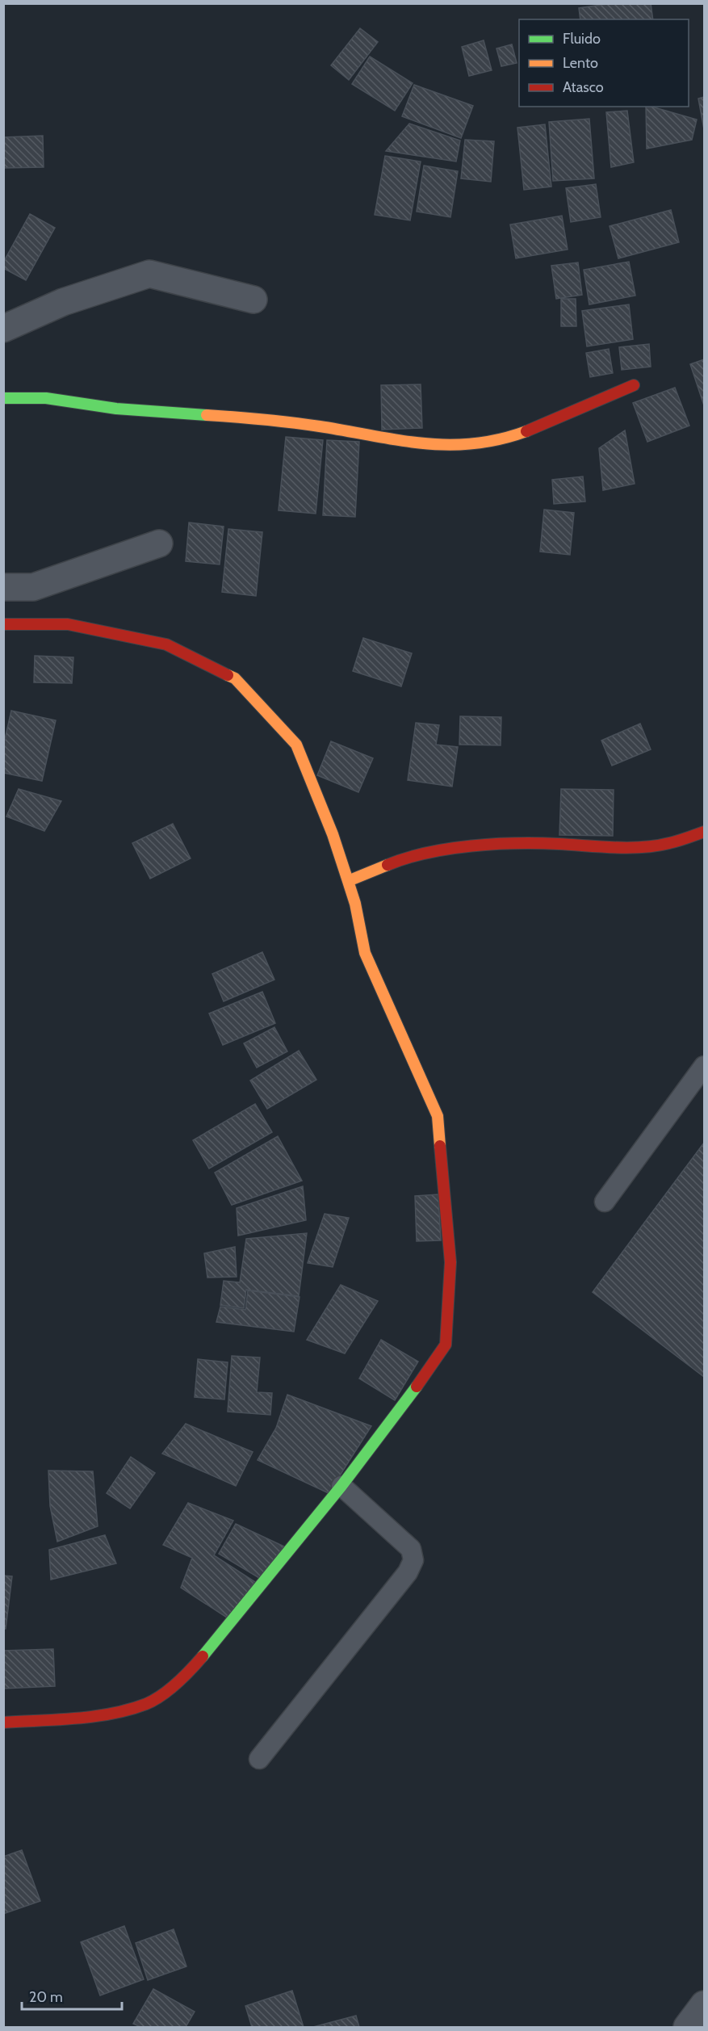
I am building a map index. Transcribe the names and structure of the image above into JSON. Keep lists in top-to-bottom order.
{
  "legend": ["Fluido", "Lento", "Atasco"],
  "scale_bar": "20 m"
}
